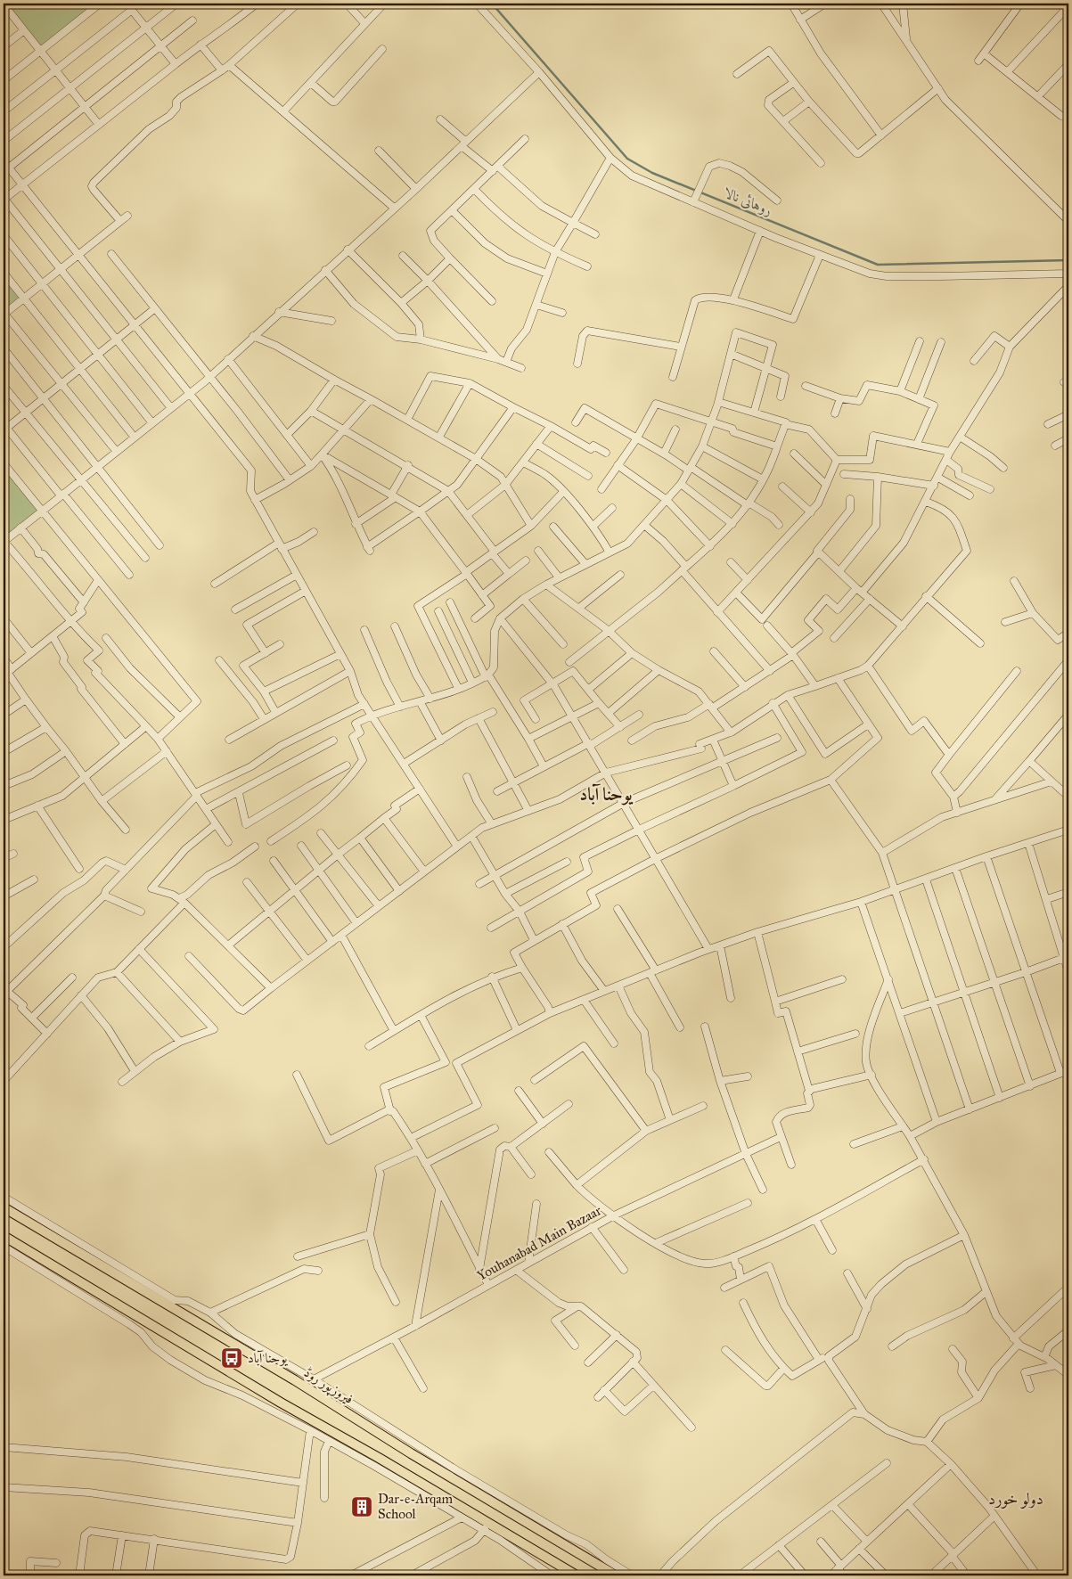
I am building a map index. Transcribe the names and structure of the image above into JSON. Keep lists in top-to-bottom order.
{
  "streets": {
    "main road": ["فیروزپور روڈ"],
    "street": ["Youhanabad Main Bazaar"]
  },
  "districts": ["یوحنا آباد", "دولو خورد"],
  "water": ["روہائی نالا"],
  "places": {
    "bus stop": ["یوحنا آباد"],
    "building": ["Dar-e-Arqam School"]
  }
}
